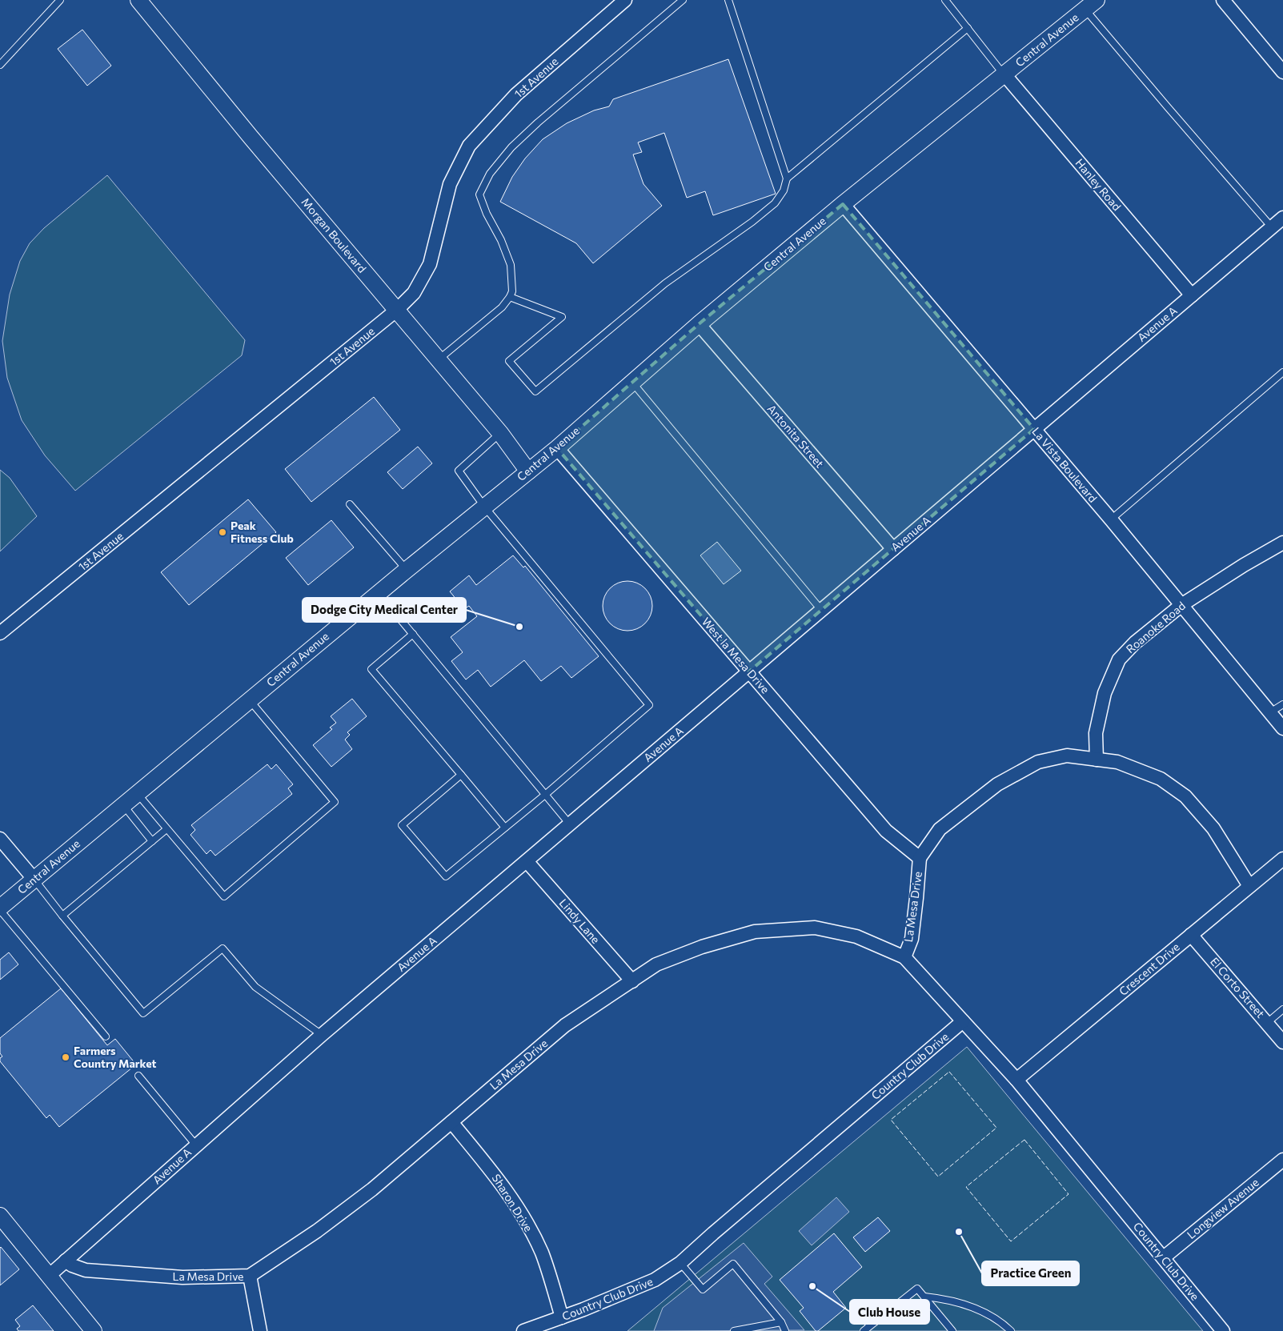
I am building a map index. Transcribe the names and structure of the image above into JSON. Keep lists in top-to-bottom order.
{
  "streets": {
    "street": [
      "Central Avenue",
      "1st Avenue",
      "Hanley Road",
      "Morgan Boulevard",
      "Avenue A",
      "Antonita Street",
      "La Vista Boulevard",
      "Roanoke Road",
      "West la Mesa Drive",
      "La Mesa Drive",
      "Lindy Lane",
      "Crescent Drive",
      "El Corto Street",
      "Country Club Drive",
      "Sharon Drive",
      "Longview Avenue"
    ]
  },
  "crossings": [
    ["Central Avenue", "Hanley Road"],
    ["Central Avenue", "Morgan Boulevard"],
    ["Central Avenue", "Antonita Street"],
    ["Central Avenue", "La Vista Boulevard"],
    ["Central Avenue", "West la Mesa Drive"],
    ["1st Avenue", "Morgan Boulevard"],
    ["Hanley Road", "Avenue A"],
    ["Avenue A", "Antonita Street"],
    ["Avenue A", "La Vista Boulevard"],
    ["Avenue A", "West la Mesa Drive"],
    ["Avenue A", "La Mesa Drive"],
    ["Avenue A", "Lindy Lane"],
    ["La Vista Boulevard", "Roanoke Road"],
    ["West la Mesa Drive", "La Mesa Drive"],
    ["La Mesa Drive", "Lindy Lane"],
    ["La Mesa Drive", "Sharon Drive"],
    ["Crescent Drive", "El Corto Street"],
    ["Crescent Drive", "Country Club Drive"],
    ["Country Club Drive", "Sharon Drive"],
    ["Country Club Drive", "Longview Avenue"]
  ],
  "places": [
    "Peak Fitness Club",
    "Dodge City Medical Center",
    "Farmers Country Market",
    "Practice Green",
    "Club House"
  ]
}
